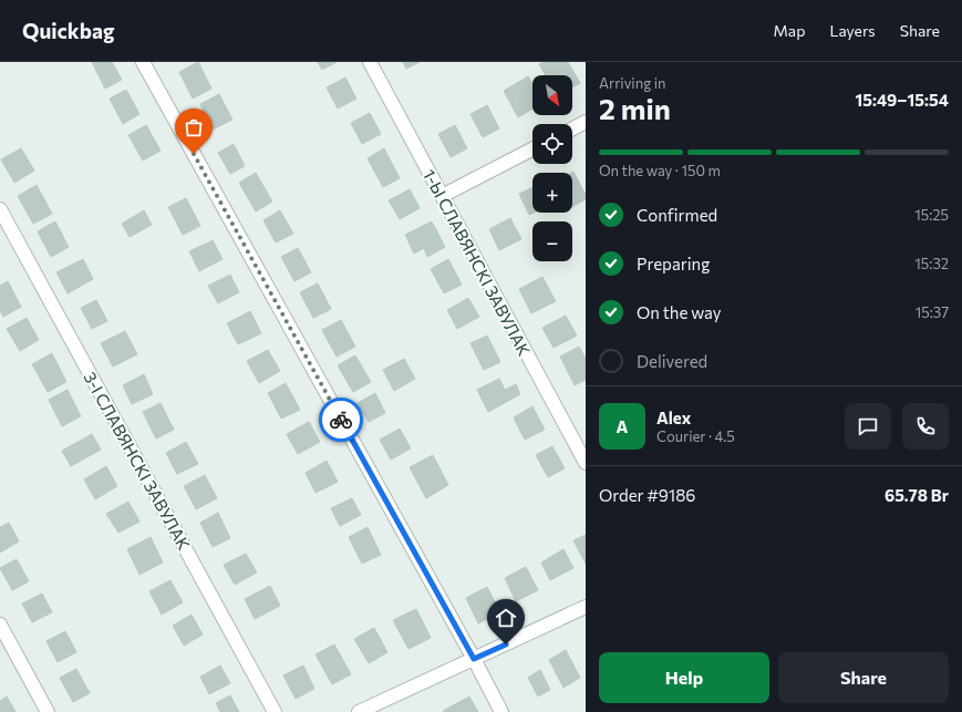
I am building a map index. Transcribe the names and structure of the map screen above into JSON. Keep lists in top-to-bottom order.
{
  "streets": {
    "street": ["1-Ы СЛАВЯНСКІ ЗАВУЛАК", "3-І СЛАВЯНСКІ ЗАВУЛАК"]
  },
  "north": "bottom right",
  "page": {
    "header": "Quickbag",
    "nav": ["Map", "Layers", "Share"],
    "heading": ["2 min", "Arriving in", "15:49–15:54"],
    "panel": [
      "Alex",
      "Courier · 4.5",
      "Order #9186",
      "65.78 Br"
    ],
    "map_buttons": ["+", "−"],
    "bar": "On the way · 150 m",
    "list": [
      ["Confirmed", "15:25"],
      ["Preparing", "15:32"],
      ["On the way", "15:37"],
      "Delivered"
    ],
    "round": "A",
    "buttons": ["Help", "Share"]
  }
}
